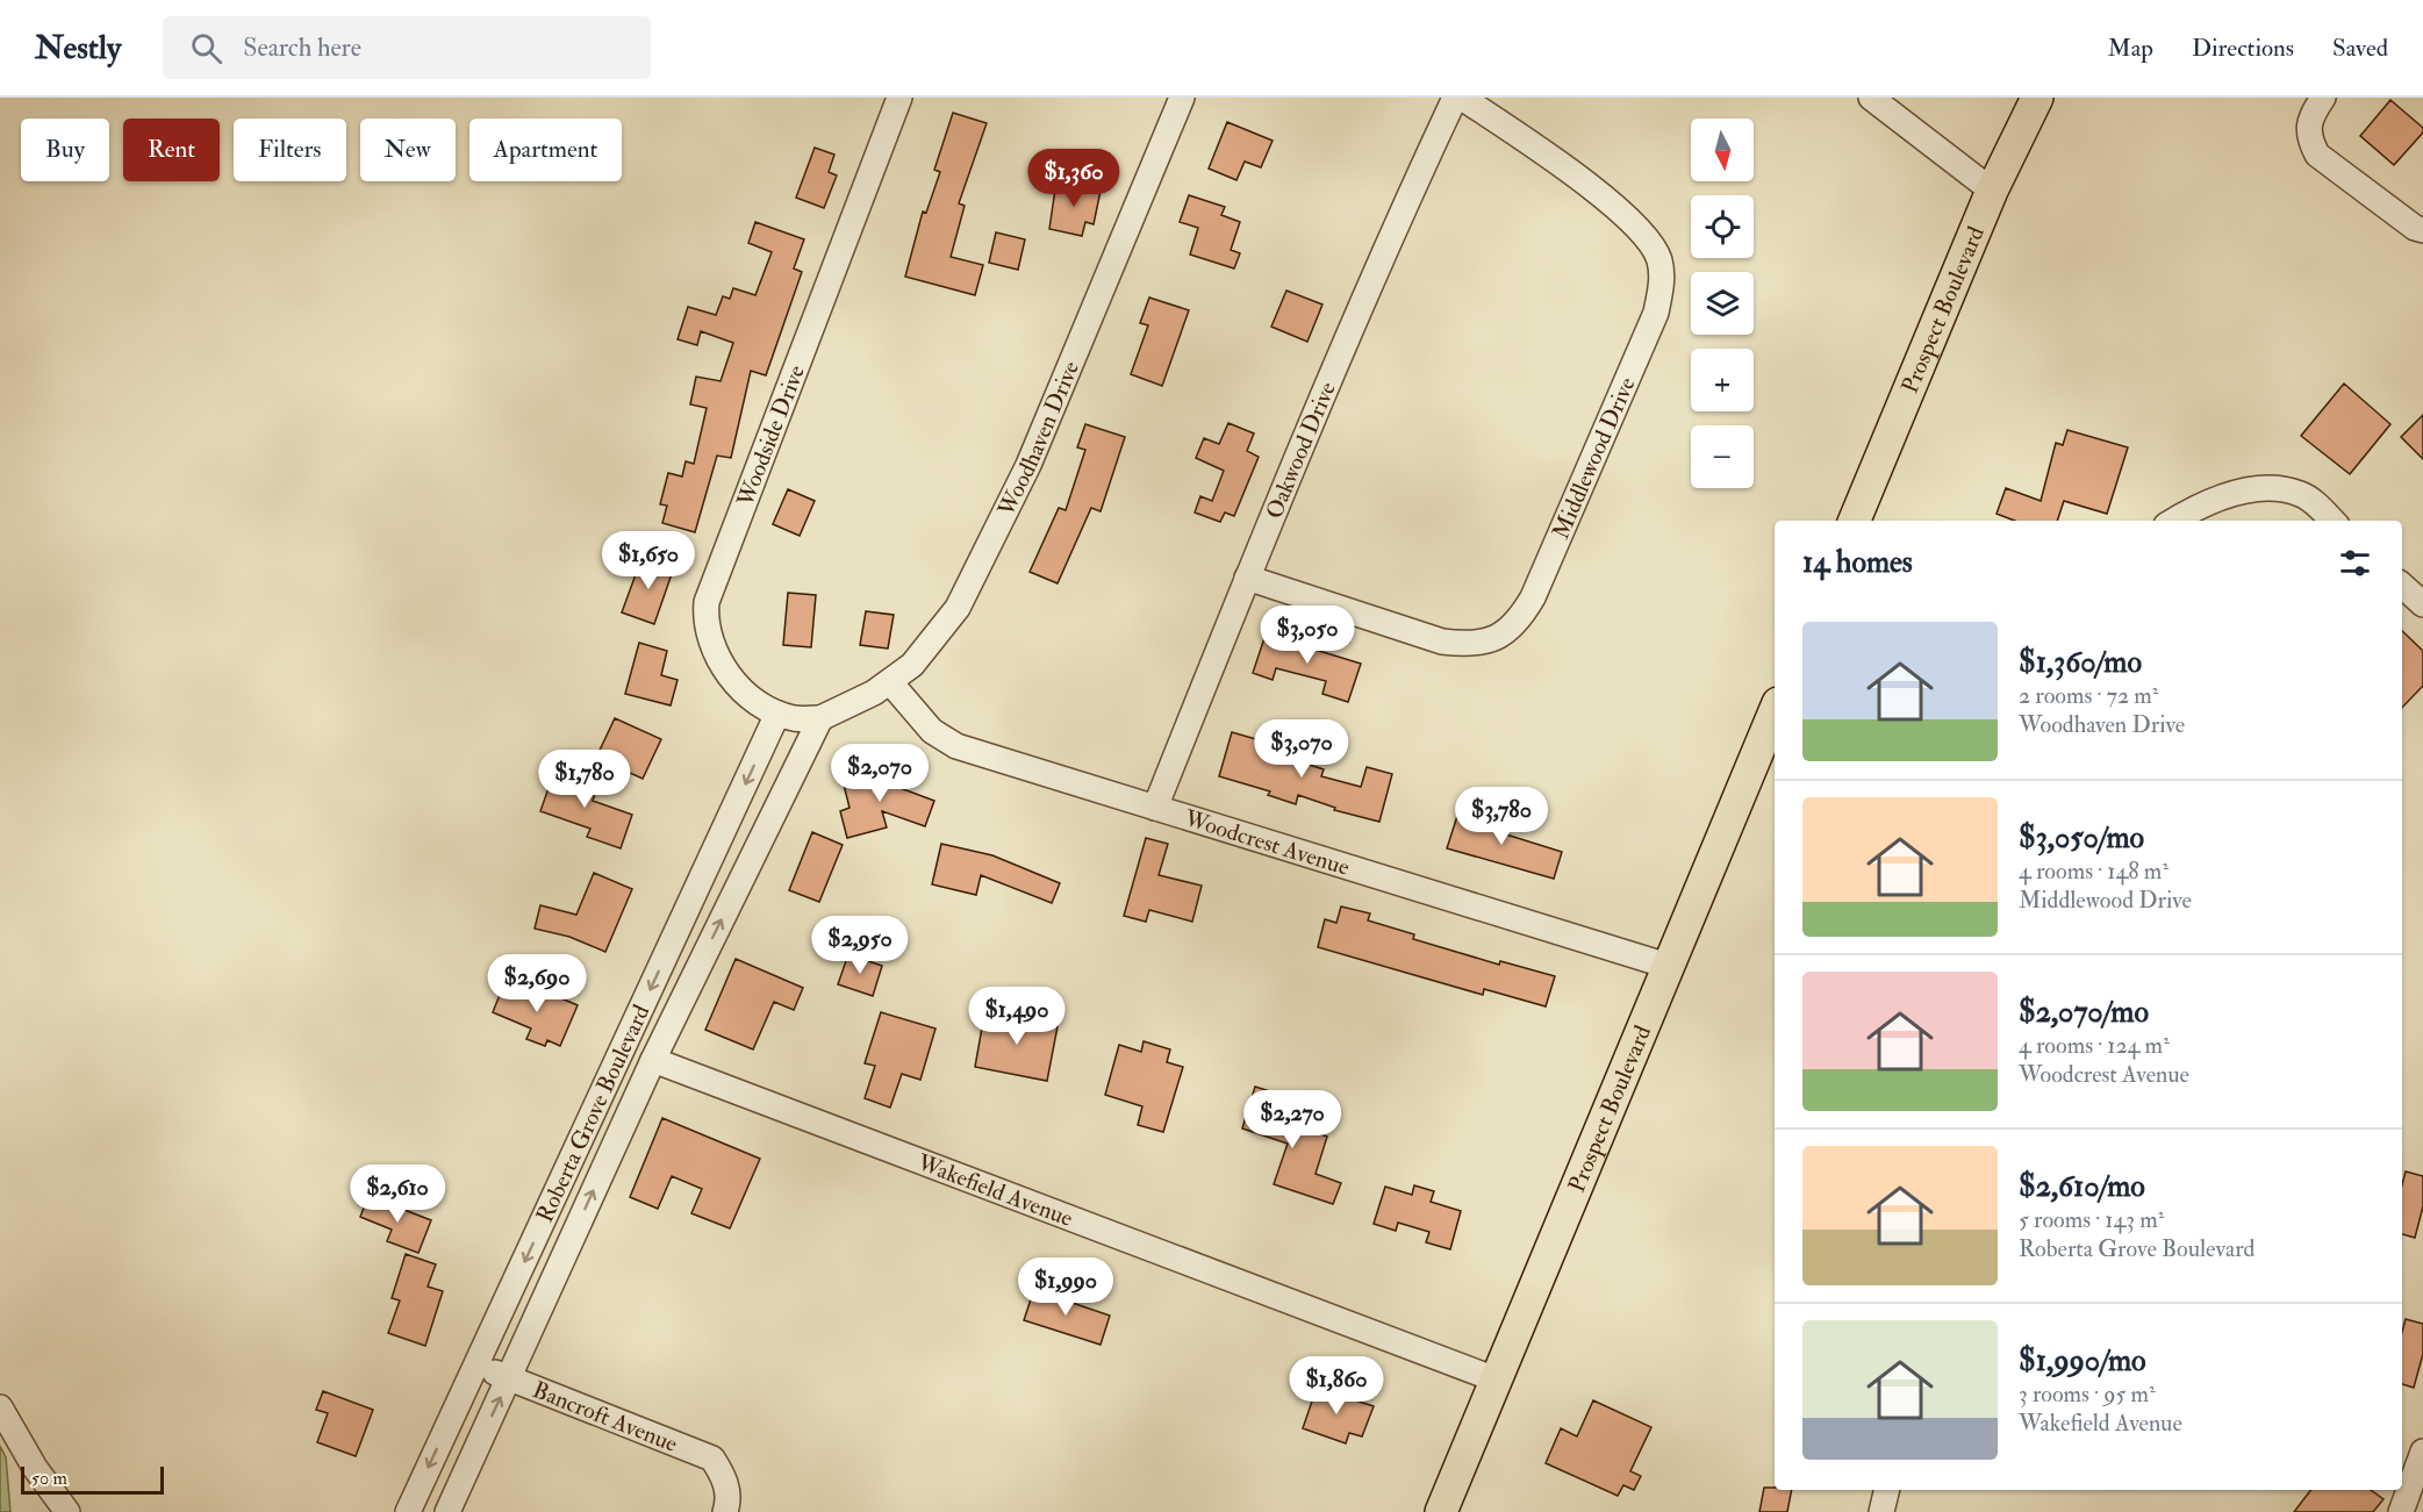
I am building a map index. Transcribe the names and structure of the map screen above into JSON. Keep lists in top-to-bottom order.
{
  "streets": {
    "main road": ["Prospect Boulevard"],
    "street": [
      "Woodside Drive",
      "Woodhaven Drive",
      "Oakwood Drive",
      "Middlewood Drive",
      "Woodcrest Avenue",
      "Roberta Grove Boulevard",
      "Wakefield Avenue",
      "Bancroft Avenue"
    ]
  },
  "crossings": [
    ["Prospect Boulevard", "Woodcrest Avenue"],
    ["Prospect Boulevard", "Wakefield Avenue"],
    ["Woodside Drive", "Woodhaven Drive"],
    ["Woodside Drive", "Roberta Grove Boulevard"],
    ["Woodhaven Drive", "Woodcrest Avenue"],
    ["Woodhaven Drive", "Roberta Grove Boulevard"],
    ["Oakwood Drive", "Middlewood Drive"],
    ["Oakwood Drive", "Woodcrest Avenue"],
    ["Roberta Grove Boulevard", "Wakefield Avenue"],
    ["Roberta Grove Boulevard", "Bancroft Avenue"]
  ],
  "scale_bar": "50 m",
  "north": "bottom",
  "page": {
    "header": "Nestly",
    "search": "Search here",
    "nav": ["Map", "Directions", "Saved"],
    "map_buttons": ["+", "−"],
    "chip": [
      "Buy",
      "Rent",
      "Filters",
      "New",
      "Apartment"
    ],
    "price": [
      "$1,360",
      "$1,650",
      "$3,050",
      "$3,070",
      "$2,070",
      "$1,780",
      "$3,780",
      "$2,950",
      "$2,690",
      "$1,490",
      "$2,270",
      "$2,610",
      "$1,990",
      "$1,860"
    ],
    "heading": "14 homes",
    "list": [
      {
        "name": "$1,360/mo",
        "note": "2 rooms · 72 m² · Woodhaven Drive"
      },
      {
        "name": "$3,050/mo",
        "note": "4 rooms · 148 m² · Middlewood Drive"
      },
      {
        "name": "$2,070/mo",
        "note": "4 rooms · 124 m² · Woodcrest Avenue"
      },
      {
        "name": "$2,610/mo",
        "note": "5 rooms · 143 m² · Roberta Grove Boulevard"
      },
      {
        "name": "$1,990/mo",
        "note": "3 rooms · 95 m² · Wakefield Avenue"
      }
    ],
    "scale": "50 m"
  }
}
